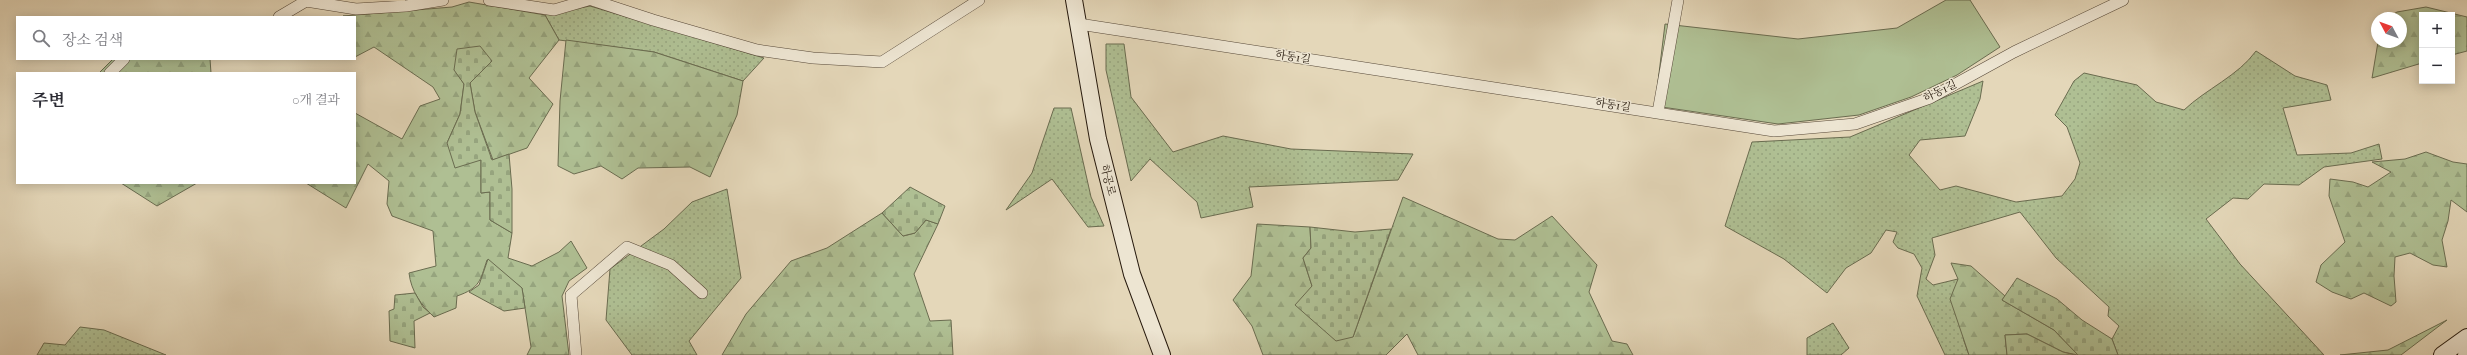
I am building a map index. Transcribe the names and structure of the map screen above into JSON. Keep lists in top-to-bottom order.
{
  "streets": {
    "main road": ["하공로"],
    "street": ["하동1길"]
  },
  "crossings": [
    ["하동1길", "하공로"]
  ],
  "north": "top left",
  "page": {
    "map_buttons": ["+", "−"],
    "search": "장소 검색",
    "heading": ["주변", "0개 결과"]
  }
}
